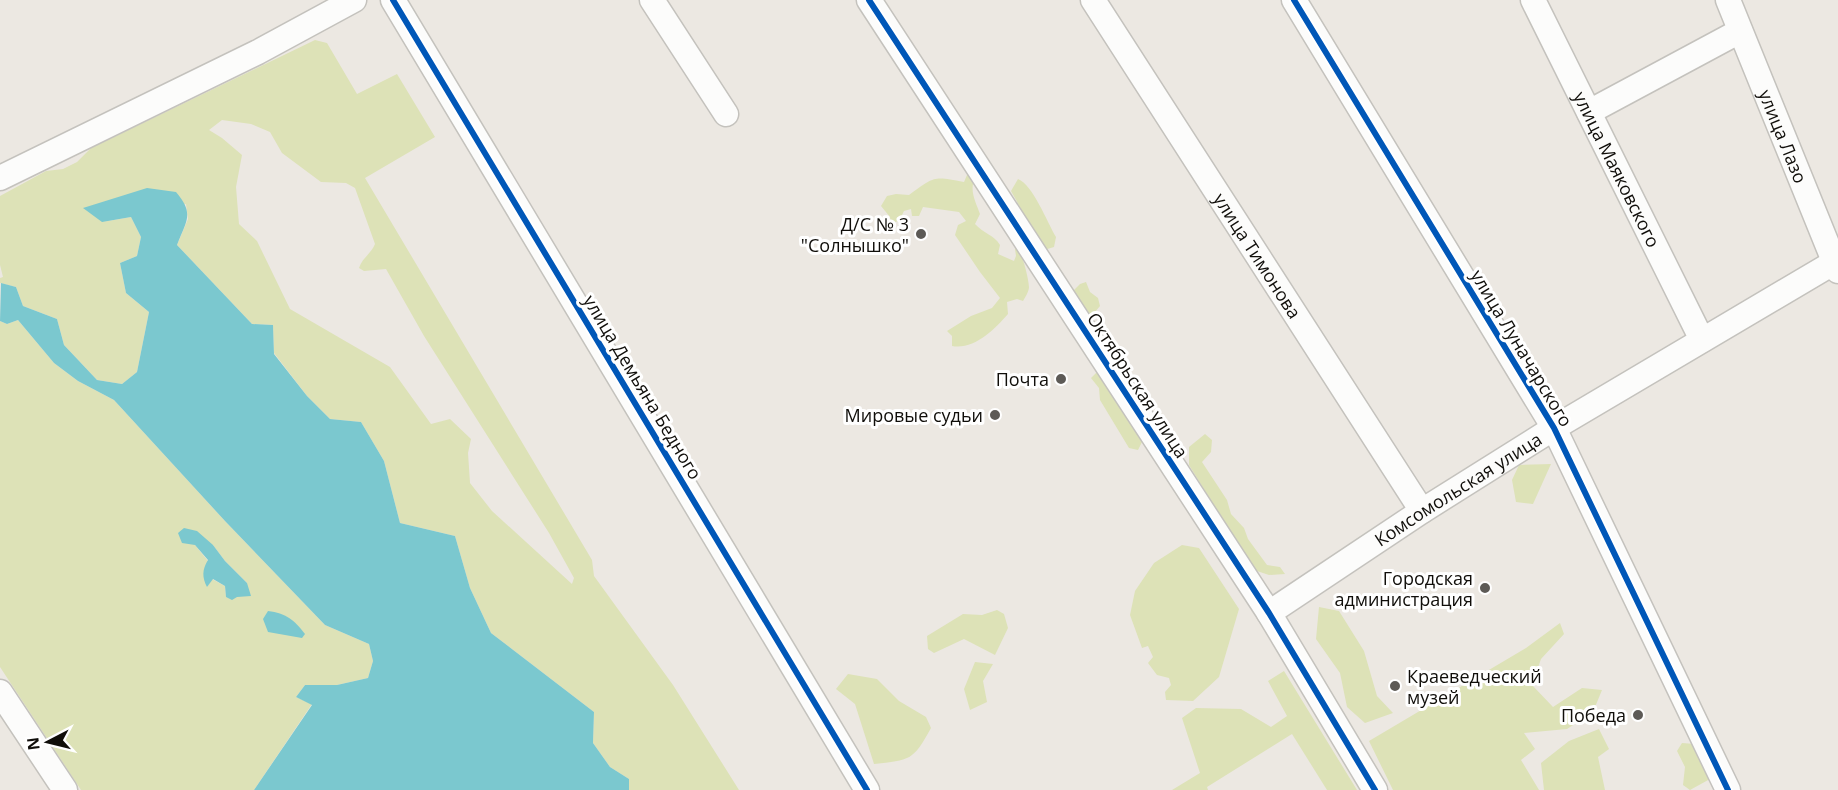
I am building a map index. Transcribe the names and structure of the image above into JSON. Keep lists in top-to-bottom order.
{
  "streets": {
    "street": [
      "улица Лазо",
      "улица Маяковского",
      "улица Тимонова",
      "улица Луначарского",
      "Октябрьская улица",
      "улица Демьяна Бедного",
      "Комсомольская улица"
    ]
  },
  "crossings": [
    ["улица Лазо", "Комсомольская улица"],
    ["улица Маяковского", "Комсомольская улица"],
    ["улица Тимонова", "Комсомольская улица"],
    ["улица Луначарского", "Комсомольская улица"],
    ["Октябрьская улица", "Комсомольская улица"]
  ],
  "places": [
    "Д/С № 3 \"Солнышко\"",
    "Почта",
    "Мировые судьи",
    "Городская администрация",
    "Краеведческий музей",
    "Победа"
  ],
  "north": "left"
}
